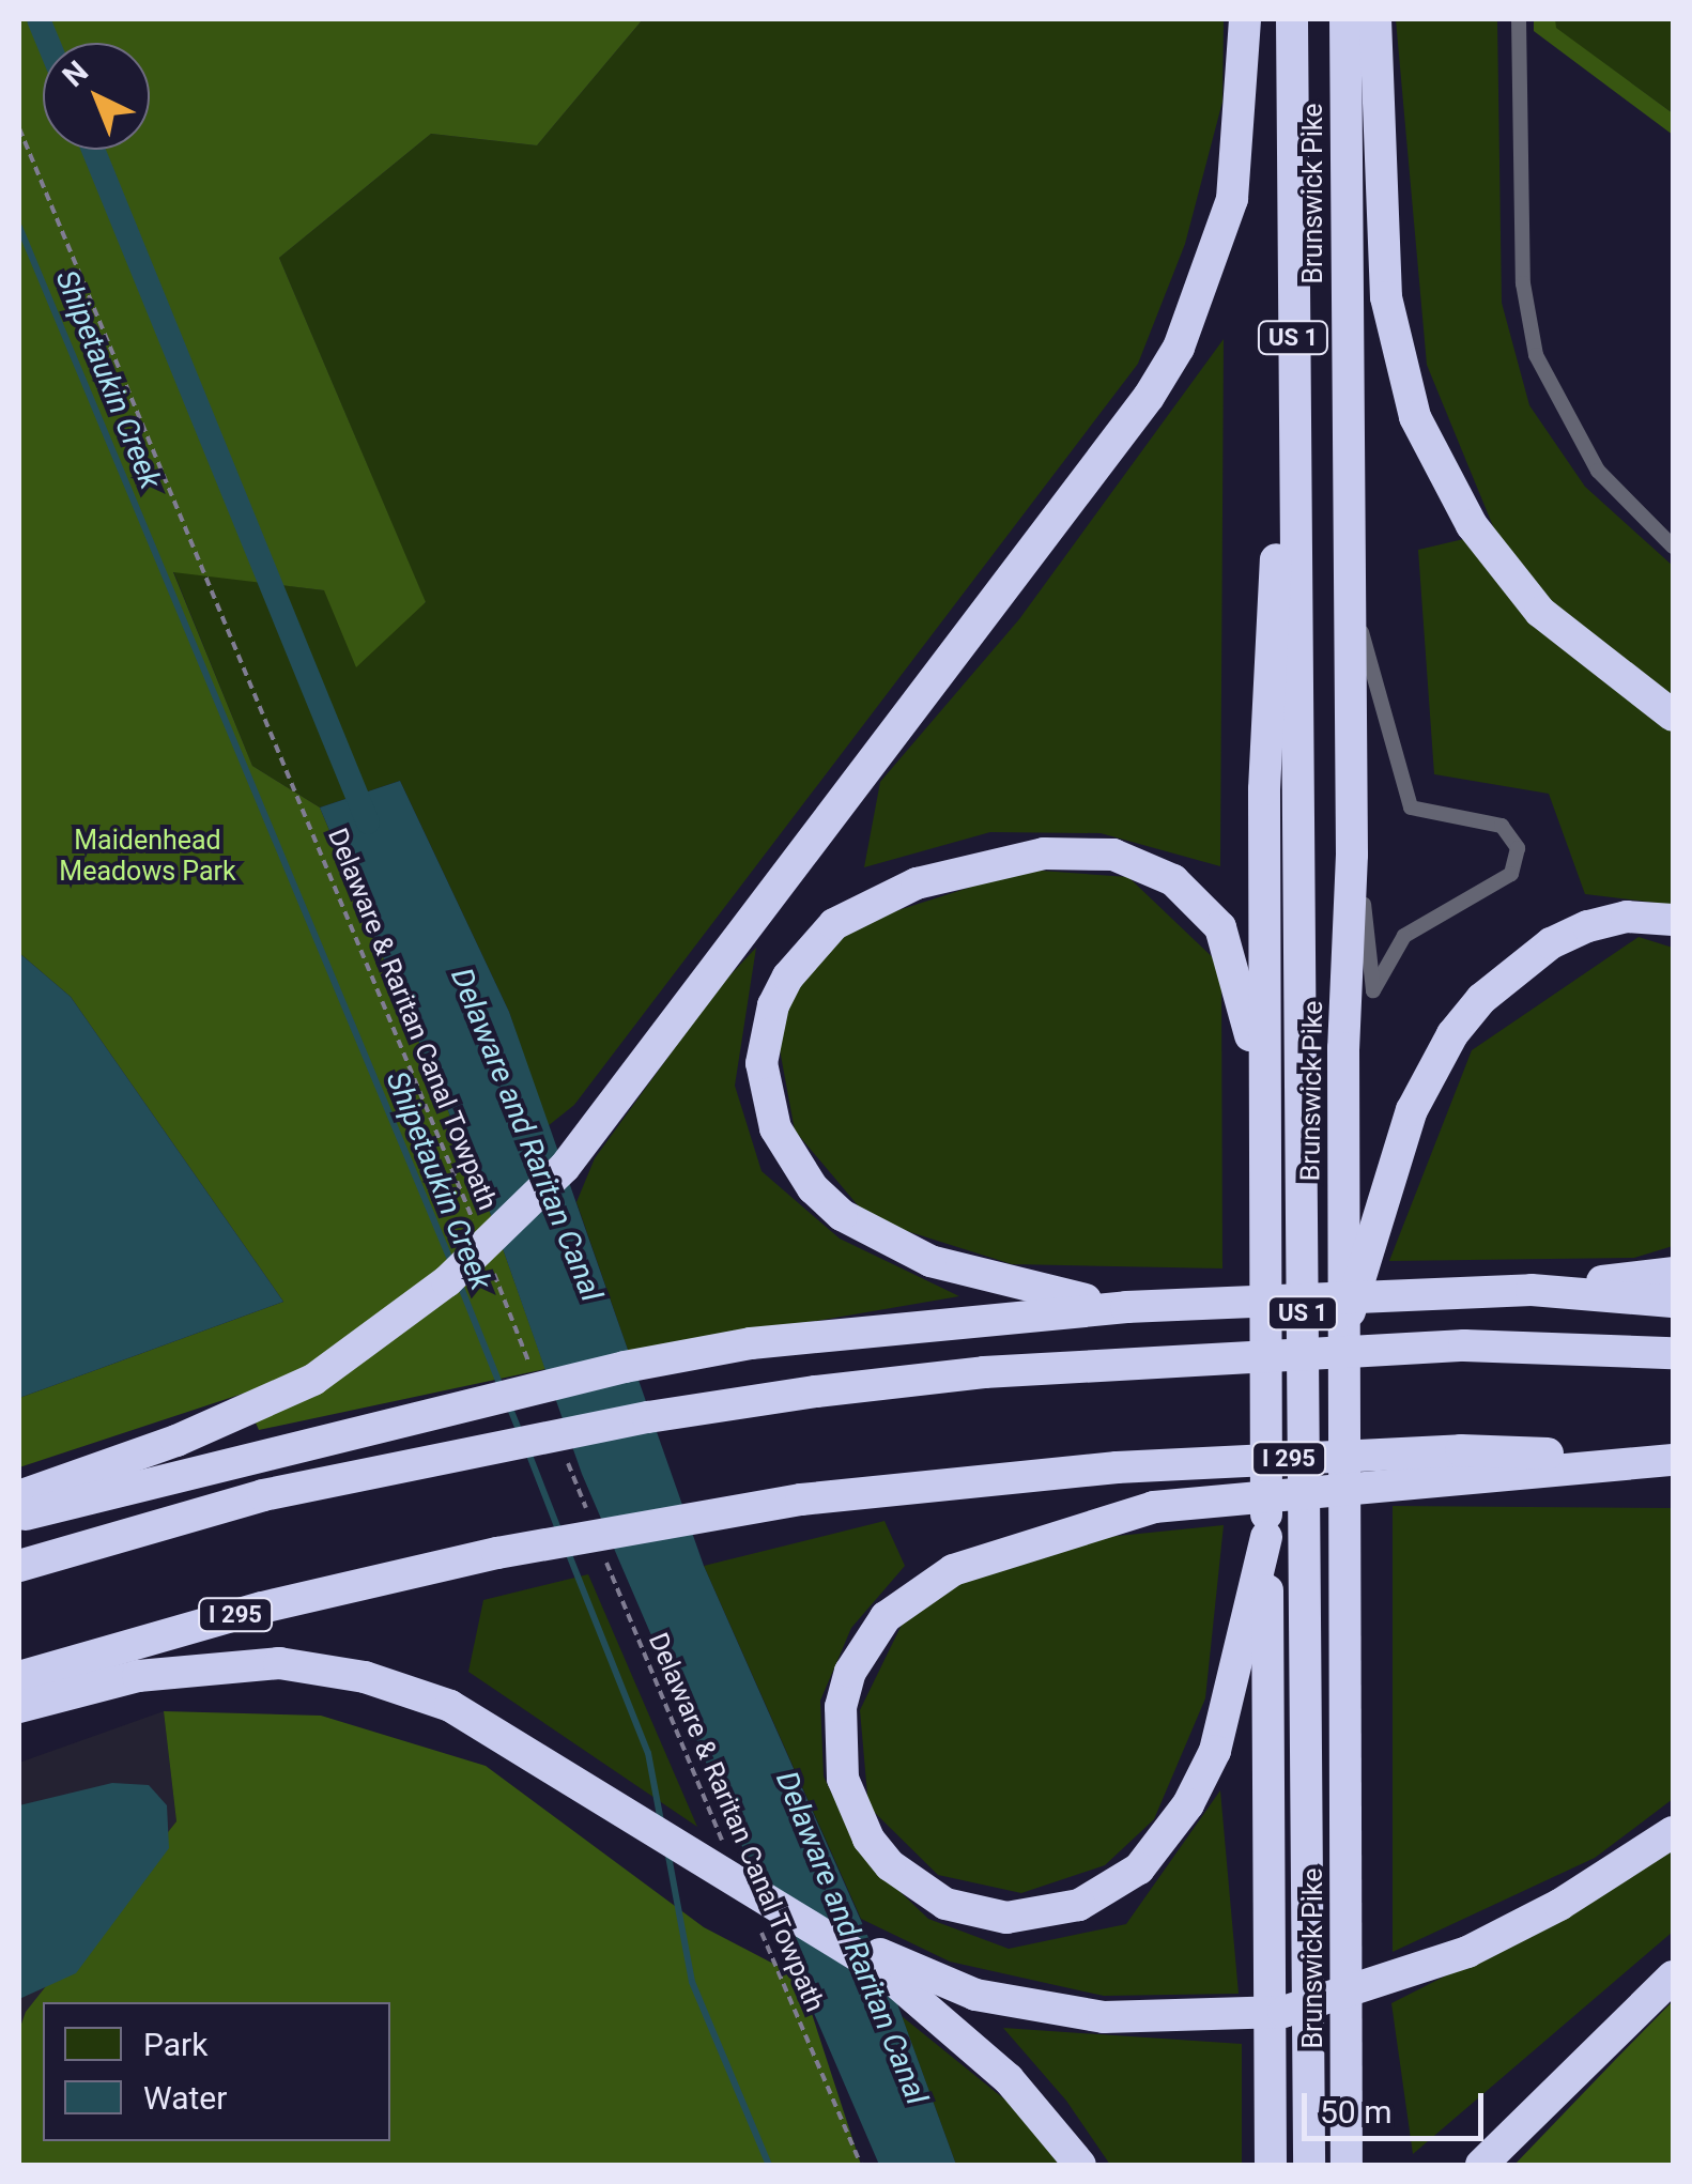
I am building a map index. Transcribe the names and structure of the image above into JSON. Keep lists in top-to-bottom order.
{
  "streets": {
    "highway": ["Brunswick Pike", "US 1", "I 295"],
    "path": ["Delaware & Raritan Canal Towpath"]
  },
  "water": ["Shipetaukin Creek", "Delaware and Raritan Canal"],
  "parks": ["Maidenhead Meadows Park"],
  "legend": ["Park", "Water"],
  "scale_bar": "50 m",
  "north": "top left"
}
